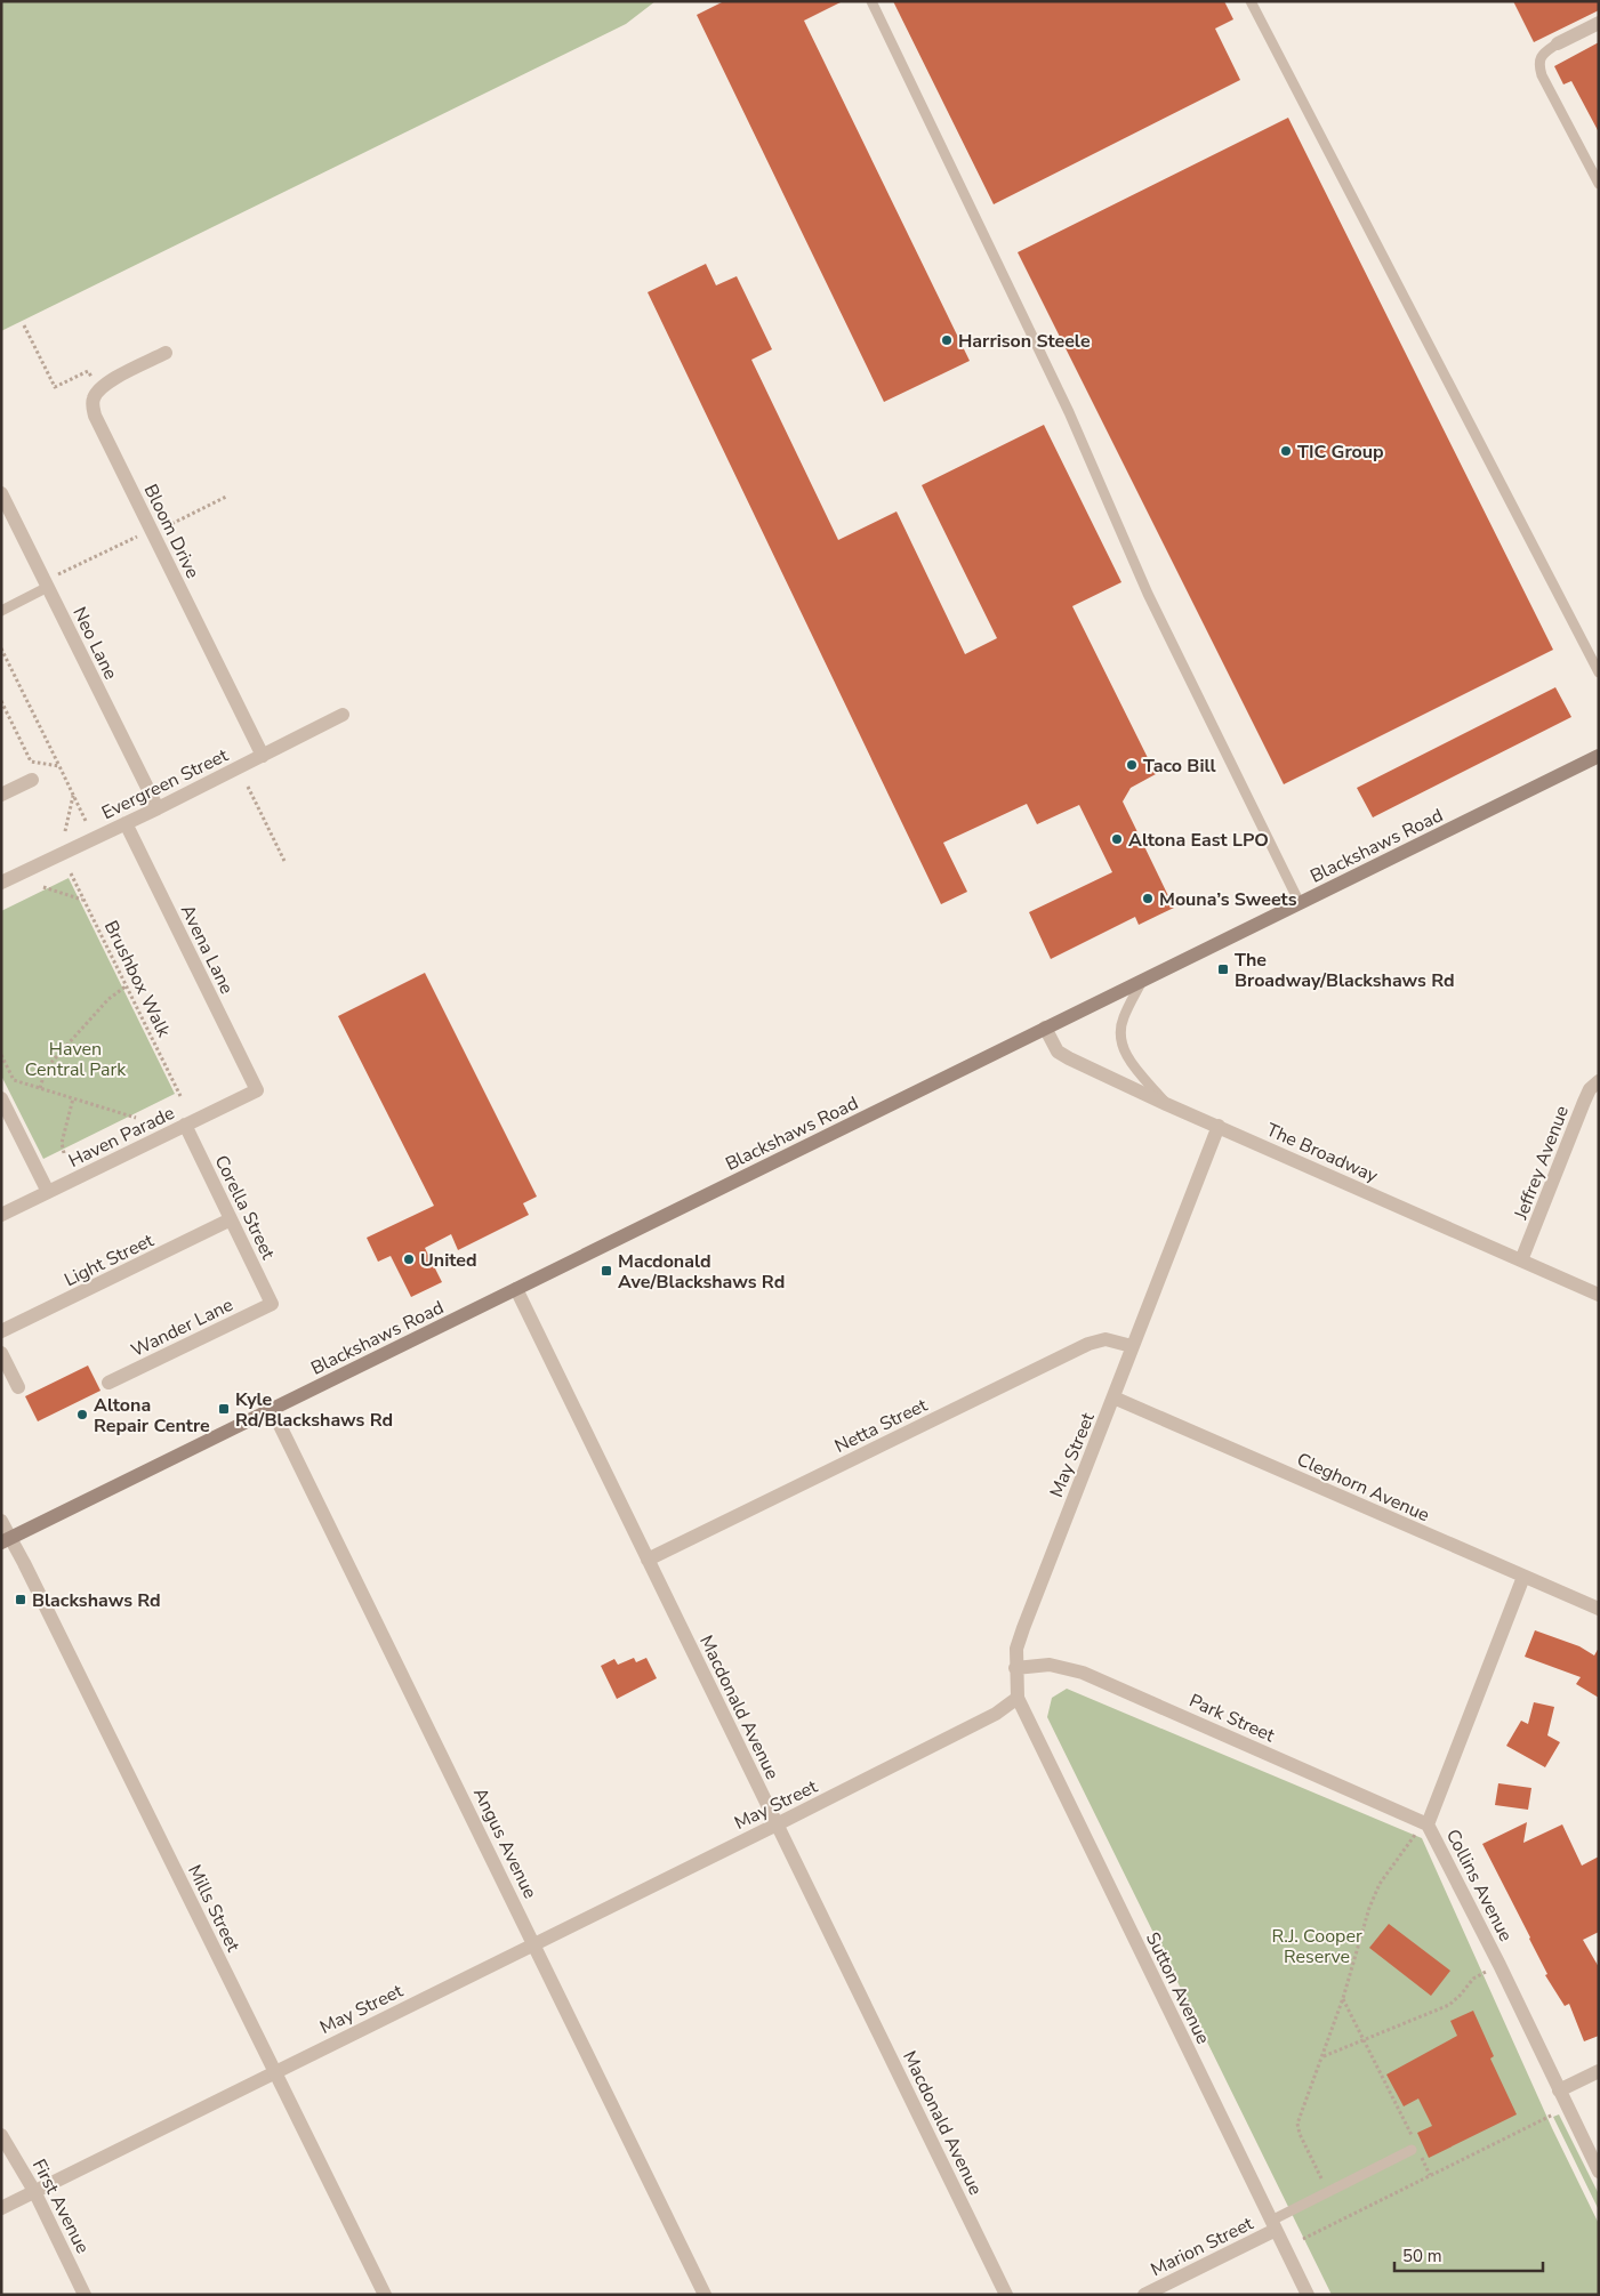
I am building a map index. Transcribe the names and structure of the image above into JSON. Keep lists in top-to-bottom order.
{
  "streets": {
    "main road": ["Blackshaws Road"],
    "street": [
      "Bloom Drive",
      "Neo Lane",
      "Evergreen Street",
      "Avena Lane",
      "Haven Parade",
      "The Broadway",
      "Jeffrey Avenue",
      "Corella Street",
      "Light Street",
      "Wander Lane",
      "Netta Street",
      "May Street",
      "Cleghorn Avenue",
      "Macdonald Avenue",
      "Park Street",
      "Angus Avenue",
      "Collins Avenue",
      "Mills Street",
      "Sutton Avenue",
      "First Avenue",
      "Marion Street"
    ],
    "path": ["Brushbox Walk"]
  },
  "crossings": [
    ["Bloom Drive", "Evergreen Street"],
    ["Neo Lane", "Evergreen Street"],
    ["Evergreen Street", "Avena Lane"],
    ["Blackshaws Road", "The Broadway"],
    ["Blackshaws Road", "Macdonald Avenue"],
    ["Blackshaws Road", "Angus Avenue"],
    ["Blackshaws Road", "Mills Street"],
    ["Avena Lane", "Haven Parade"],
    ["Haven Parade", "Corella Street"],
    ["The Broadway", "Jeffrey Avenue"],
    ["The Broadway", "May Street"],
    ["Corella Street", "Light Street"],
    ["Corella Street", "Wander Lane"],
    ["Netta Street", "May Street"],
    ["Netta Street", "Macdonald Avenue"],
    ["May Street", "Cleghorn Avenue"],
    ["May Street", "Macdonald Avenue"],
    ["May Street", "Park Street"],
    ["May Street", "Angus Avenue"],
    ["May Street", "Mills Street"],
    ["May Street", "Sutton Avenue"],
    ["May Street", "First Avenue"],
    ["Cleghorn Avenue", "Collins Avenue"],
    ["Park Street", "Collins Avenue"],
    ["Sutton Avenue", "Marion Street"]
  ],
  "parks": ["Haven Central Park", "R.J. Cooper Reserve"],
  "places": {
    "other": [
      "Harrison Steele",
      "TIC Group",
      "Taco Bill",
      "Altona East LPO",
      "Mouna’s Sweets",
      "United",
      "Altona Repair Centre"
    ],
    "transit": [
      "The Broadway/Blackshaws Rd",
      "Macdonald Ave/Blackshaws Rd",
      "Kyle Rd/Blackshaws Rd",
      "Blackshaws Rd"
    ]
  },
  "scale_bar": "50 m"
}
